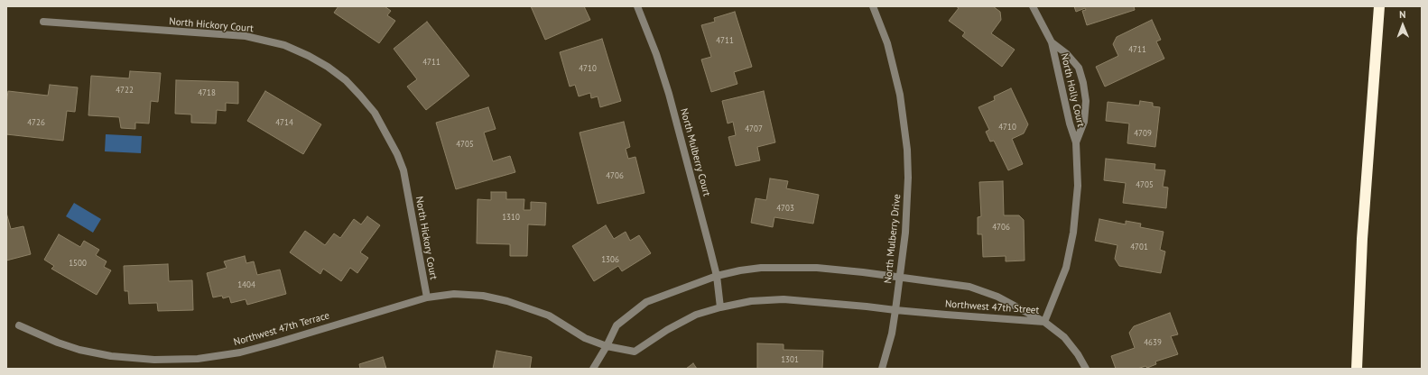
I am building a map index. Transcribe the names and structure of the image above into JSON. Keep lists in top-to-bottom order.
{
  "streets": {
    "street": [
      "North Hickory Court",
      "North Holly Court",
      "North Mulberry Court",
      "North Mulberry Drive",
      "Northwest 47th Street",
      "Northwest 47th Terrace"
    ]
  },
  "crossings": [
    ["North Hickory Court", "Northwest 47th Terrace"],
    ["North Holly Court", "Northwest 47th Street"],
    ["North Mulberry Court", "Northwest 47th Street"],
    ["North Mulberry Drive", "Northwest 47th Street"],
    ["Northwest 47th Street", "Northwest 47th Terrace"]
  ],
  "house_numbers": [
    "4711",
    "4711",
    "4711",
    "4710",
    "4722",
    "4718",
    "4726",
    "4714",
    "4710",
    "4707",
    "4709",
    "4705",
    "4706",
    "4705",
    "4703",
    "1310",
    "4706",
    "4701",
    "1306",
    "1500",
    "1404",
    "4639",
    "1301"
  ],
  "north": "top"
}
